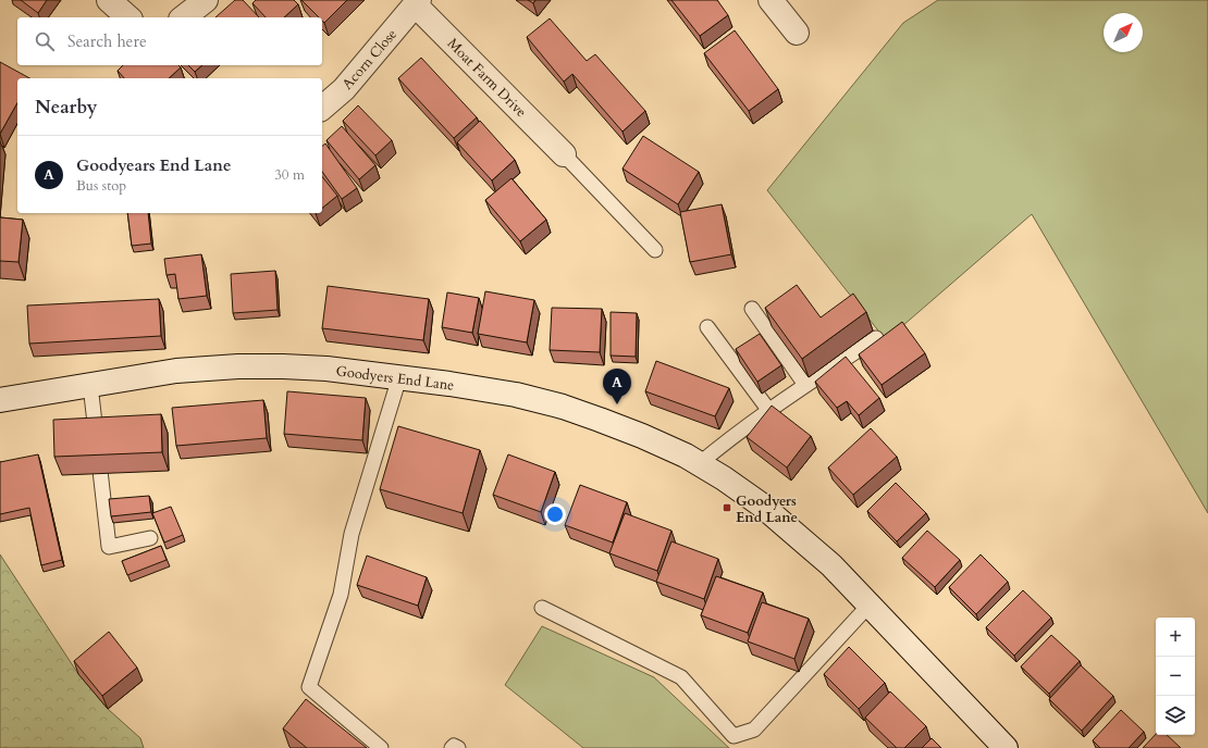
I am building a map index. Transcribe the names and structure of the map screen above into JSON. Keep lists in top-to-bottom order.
{
  "streets": {
    "street": ["Acorn Close", "Moat Farm Drive", "Goodyers End Lane"]
  },
  "crossings": [
    ["Acorn Close", "Moat Farm Drive"]
  ],
  "places": {
    "transit": ["Goodyers End Lane"]
  },
  "north": "top right",
  "page": {
    "search": "Search here",
    "heading": "Nearby",
    "list": [
      {
        "mark": "A",
        "name": "Goodyears End Lane",
        "note": "Bus stop",
        "value": "30 m"
      }
    ],
    "pins": "A",
    "map_buttons": ["+", "−"]
  }
}
